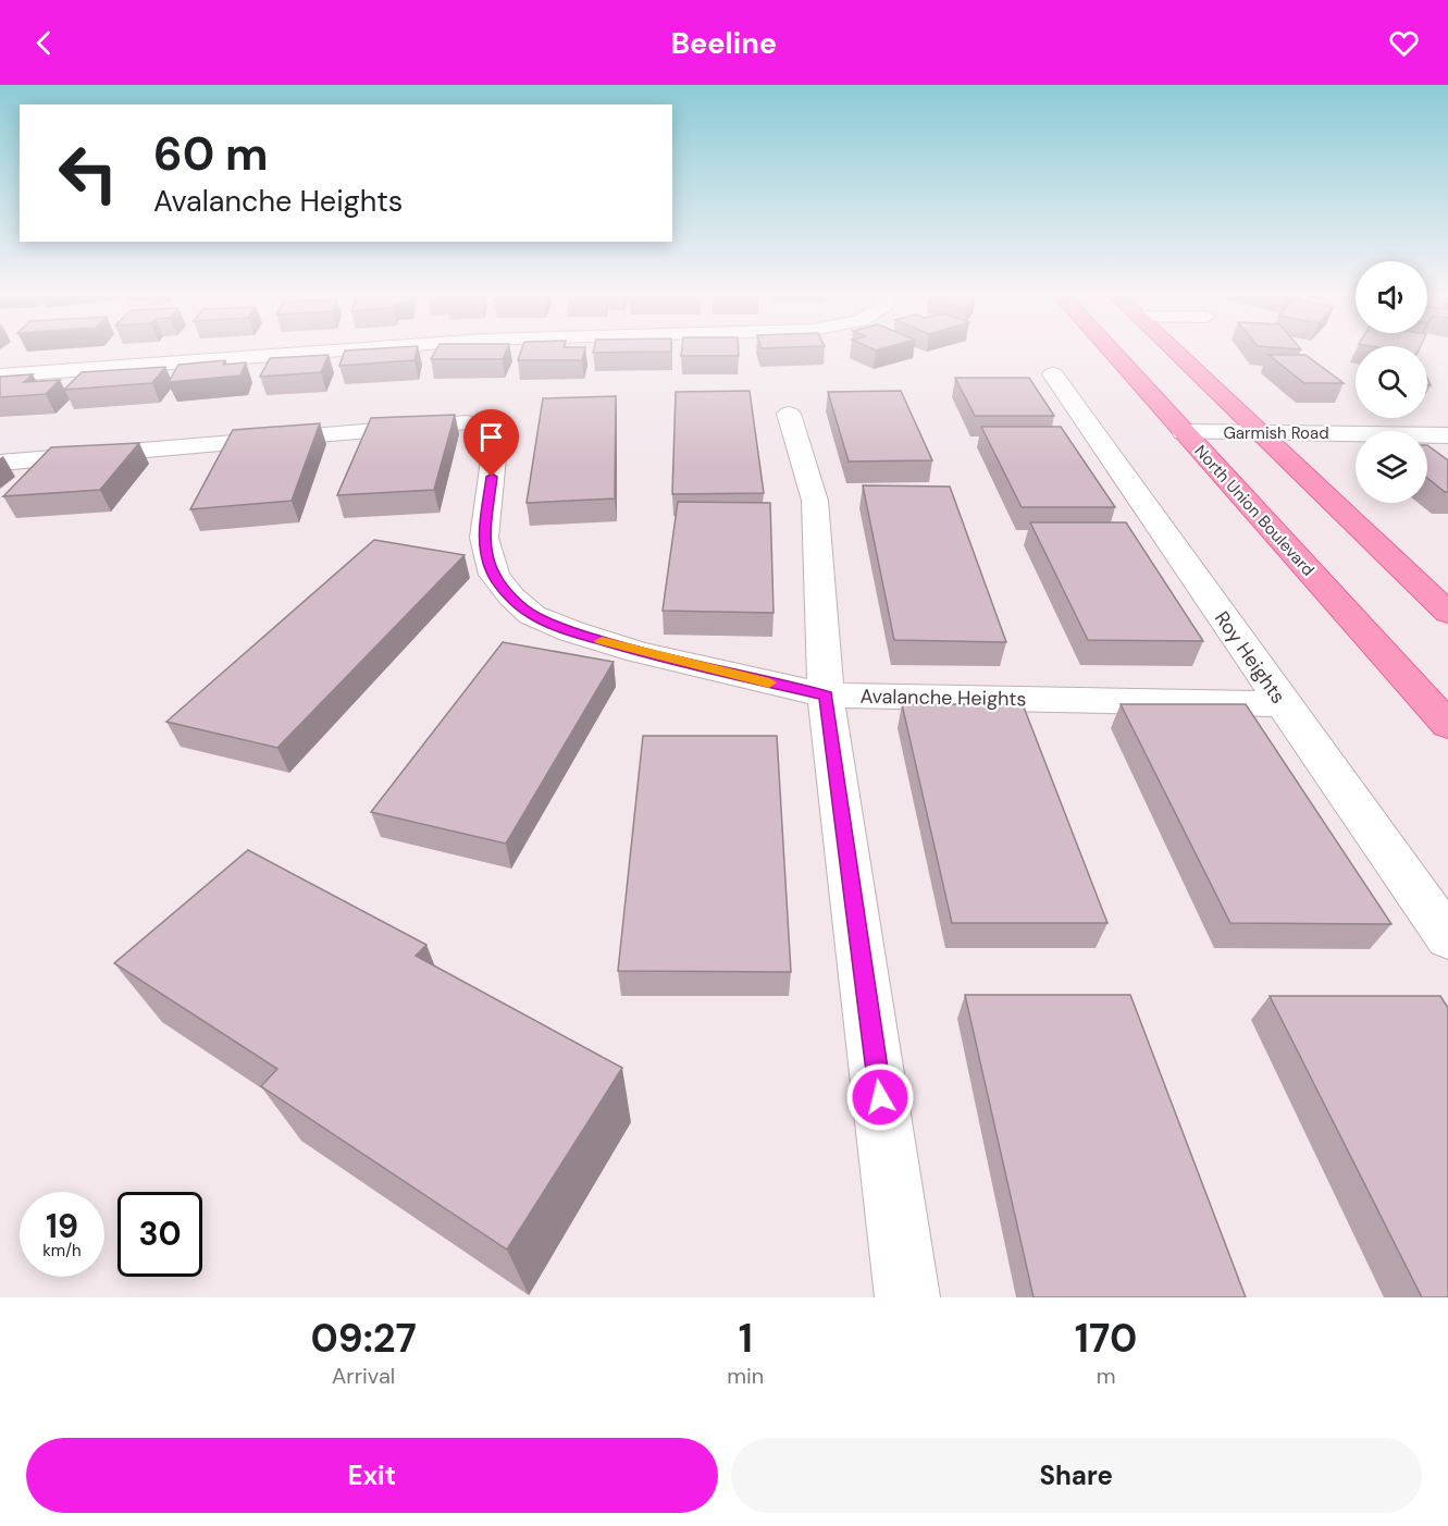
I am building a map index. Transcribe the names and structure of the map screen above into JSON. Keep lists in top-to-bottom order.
{
  "streets": {
    "main road": ["North Union Boulevard"],
    "street": ["Garmish Road", "Roy Heights", "Avalanche Heights"]
  },
  "crossings": [
    ["Garmish Road", "North Union Boulevard"],
    ["Roy Heights", "Avalanche Heights"]
  ],
  "page": {
    "header": "Beeline",
    "turn": ["60 m", "Avalanche Heights"],
    "speed": "19 km/h",
    "limit": "30",
    "eta": [
      "09:27",
      "Arrival",
      "1",
      "min",
      "170",
      "m"
    ],
    "buttons": ["Exit", "Share"]
  }
}
